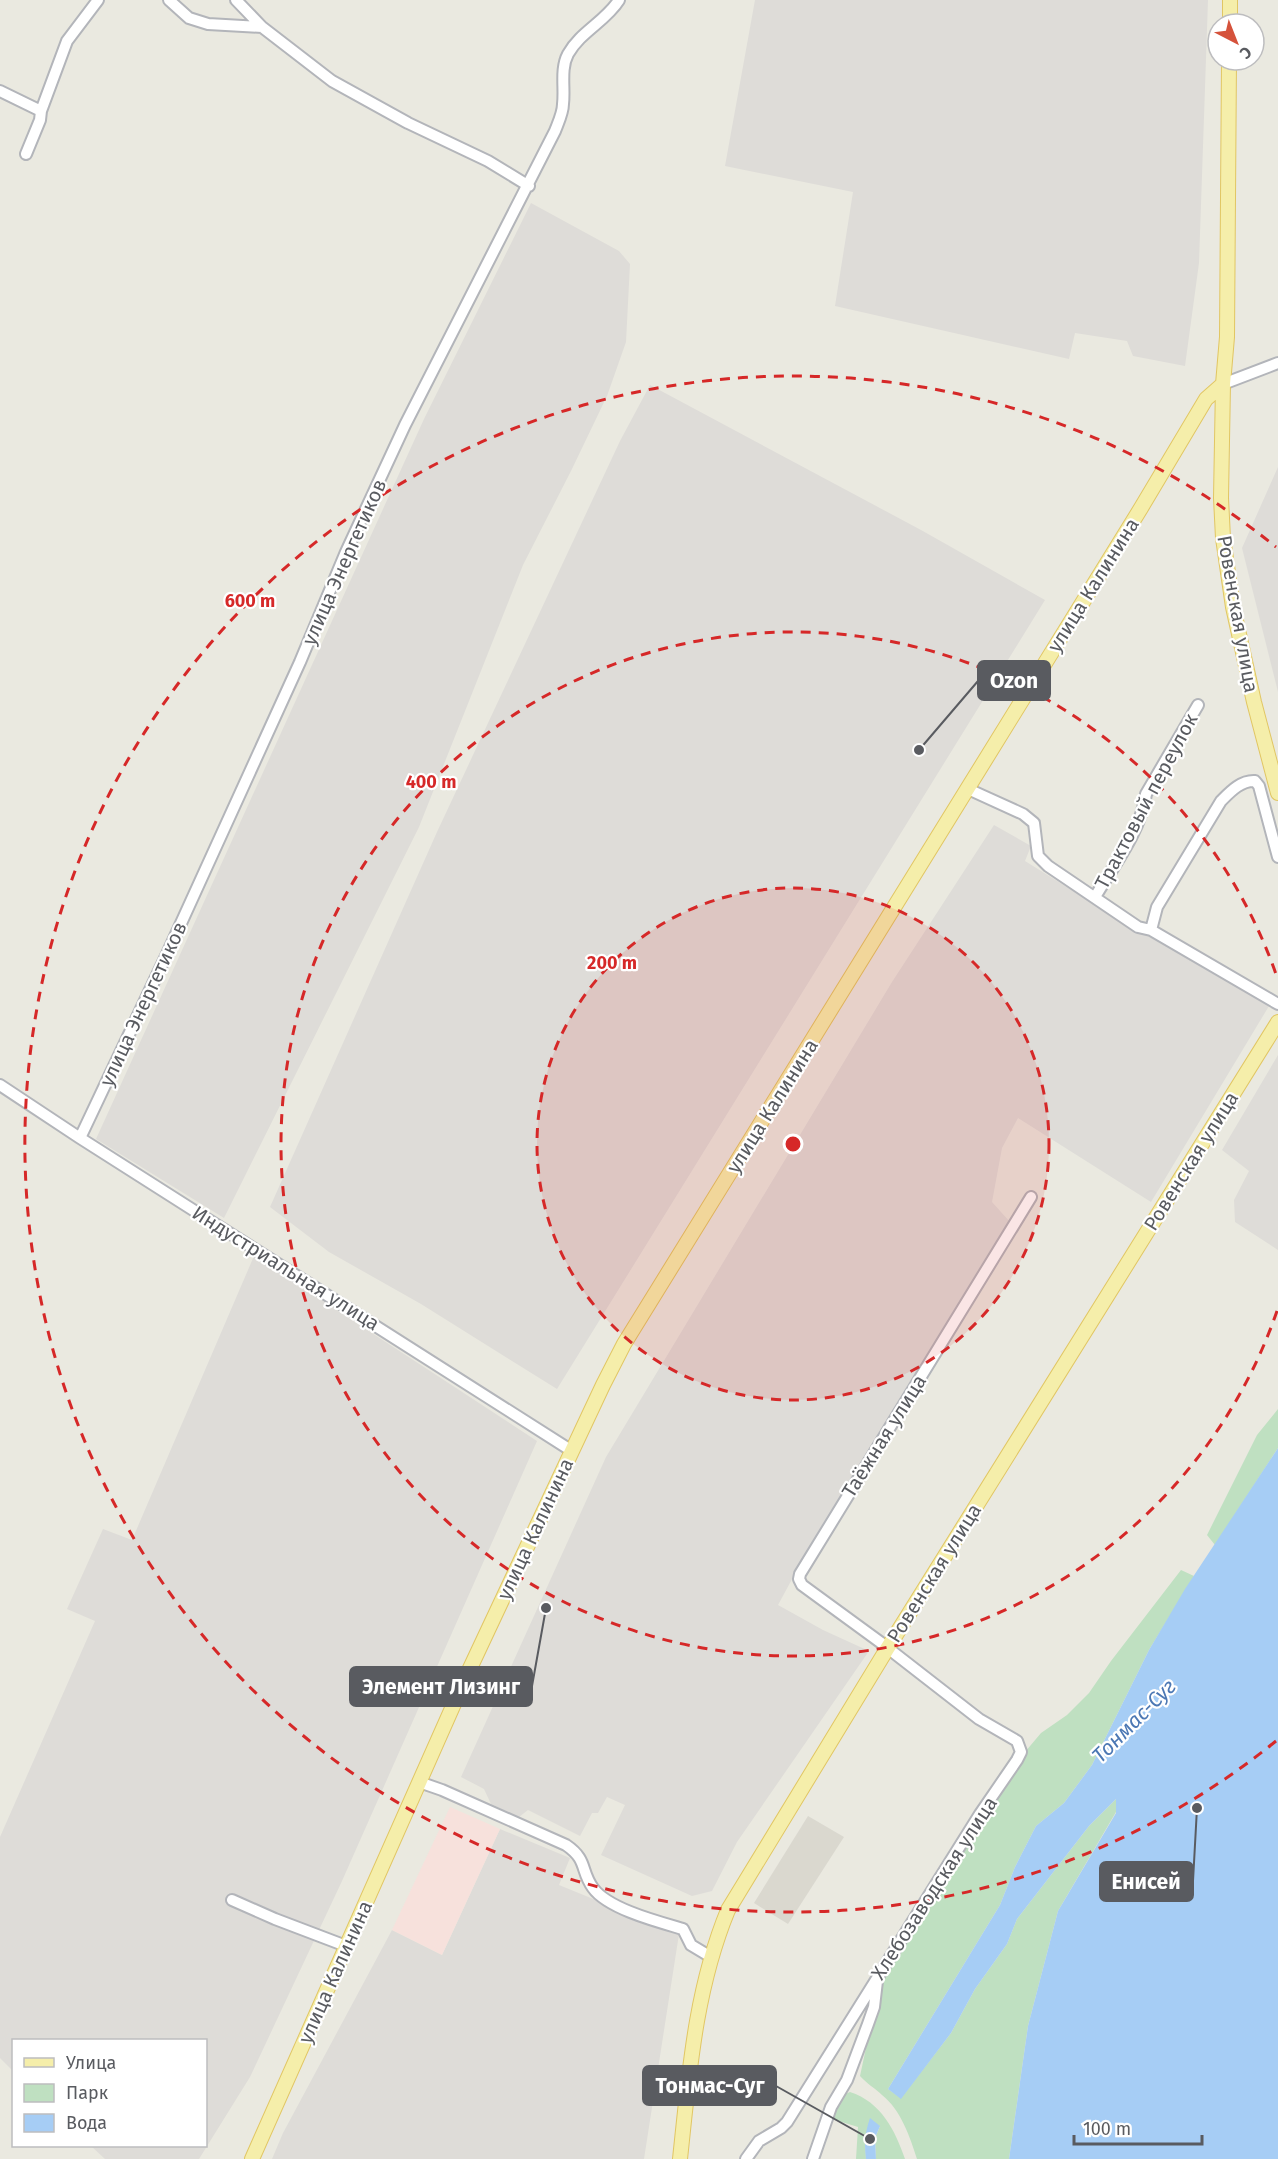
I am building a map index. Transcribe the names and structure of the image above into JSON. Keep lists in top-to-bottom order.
{
  "streets": {
    "main road": ["улица Калинина", "Ровенская улица"],
    "street": [
      "улица Энергетиков",
      "Трактовый переулок",
      "Индустриальная улица",
      "Таёжная улица",
      "Хлебозаводская улица"
    ]
  },
  "crossings": [
    ["улица Энергетиков", "Индустриальная улица"],
    ["улица Калинина", "Ровенская улица"],
    ["улица Калинина", "Индустриальная улица"],
    ["Ровенская улица", "Таёжная улица"],
    ["Ровенская улица", "Хлебозаводская улица"],
    ["Таёжная улица", "Хлебозаводская улица"]
  ],
  "water": ["Тонмас-Суг"],
  "places": [
    "Ozon",
    "Элемент Лизинг",
    "Енисей",
    "Тонмас-Суг"
  ],
  "legend": ["Улица", "Парк", "Вода"],
  "scale_bar": "100 m",
  "north": "bottom right",
  "rings": ["600 m", "400 m", "200 m"]
}
